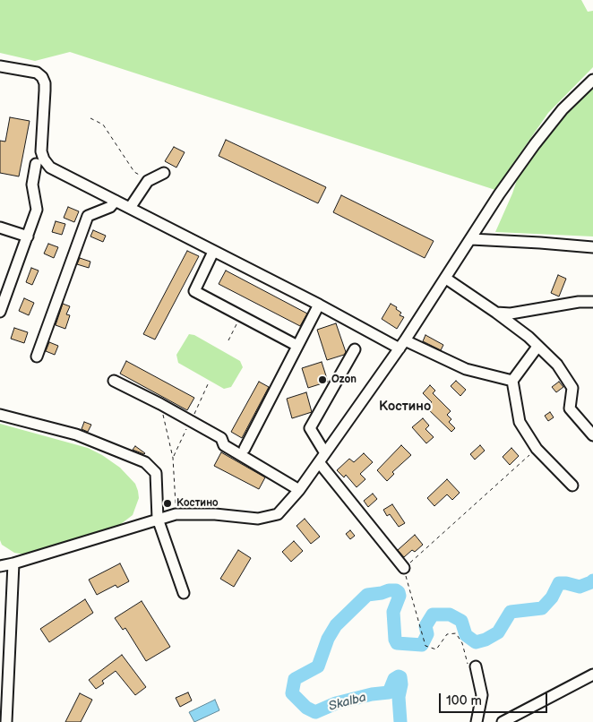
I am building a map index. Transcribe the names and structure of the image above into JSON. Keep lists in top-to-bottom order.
{
  "districts": ["Костино"],
  "water": ["Skalba"],
  "places": ["Ozon", "Костино"],
  "scale_bar": "100 m"
}
